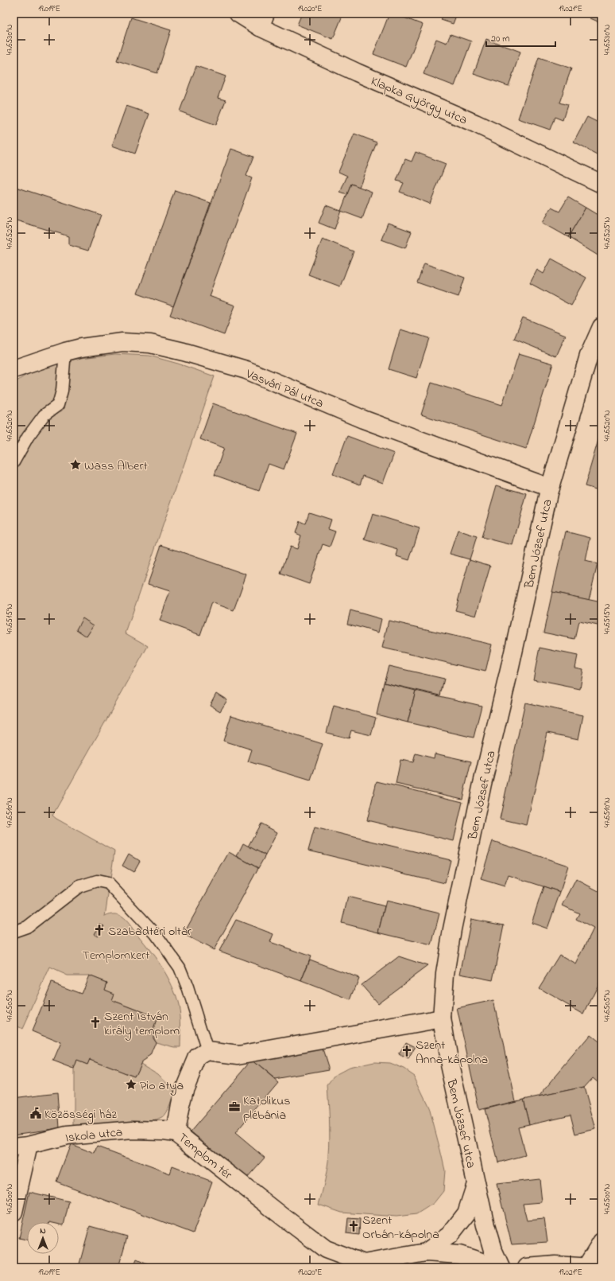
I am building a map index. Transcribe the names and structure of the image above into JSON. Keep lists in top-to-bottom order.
{
  "streets": {
    "street": [
      "Klapka György utca",
      "Vasvári Pál utca",
      "Bem József utca",
      "Iskola utca",
      "Templom tér"
    ]
  },
  "crossings": [
    ["Vasvári Pál utca", "Bem József utca"],
    ["Iskola utca", "Templom tér"]
  ],
  "parks": ["Templomkert"],
  "places": {
    "place": ["Wass Albert", "Pio atya"],
    "church": [
      "Szabadtéri oltár",
      "Szent István király templom",
      "Szent Anna-kápolna",
      "Szent Orbán-kápolna"
    ],
    "office": ["Katolikus plébánia"],
    "public building": ["Közösségi ház"]
  },
  "scale_bar": "20 m",
  "north": "top",
  "coordinates": [
    "19.019°E",
    "19.020°E",
    "19.021°E",
    "47.6530°N",
    "47.6525°N",
    "47.6520°N",
    "47.6515°N",
    "47.6510°N",
    "47.6505°N",
    "47.6500°N"
  ]
}
